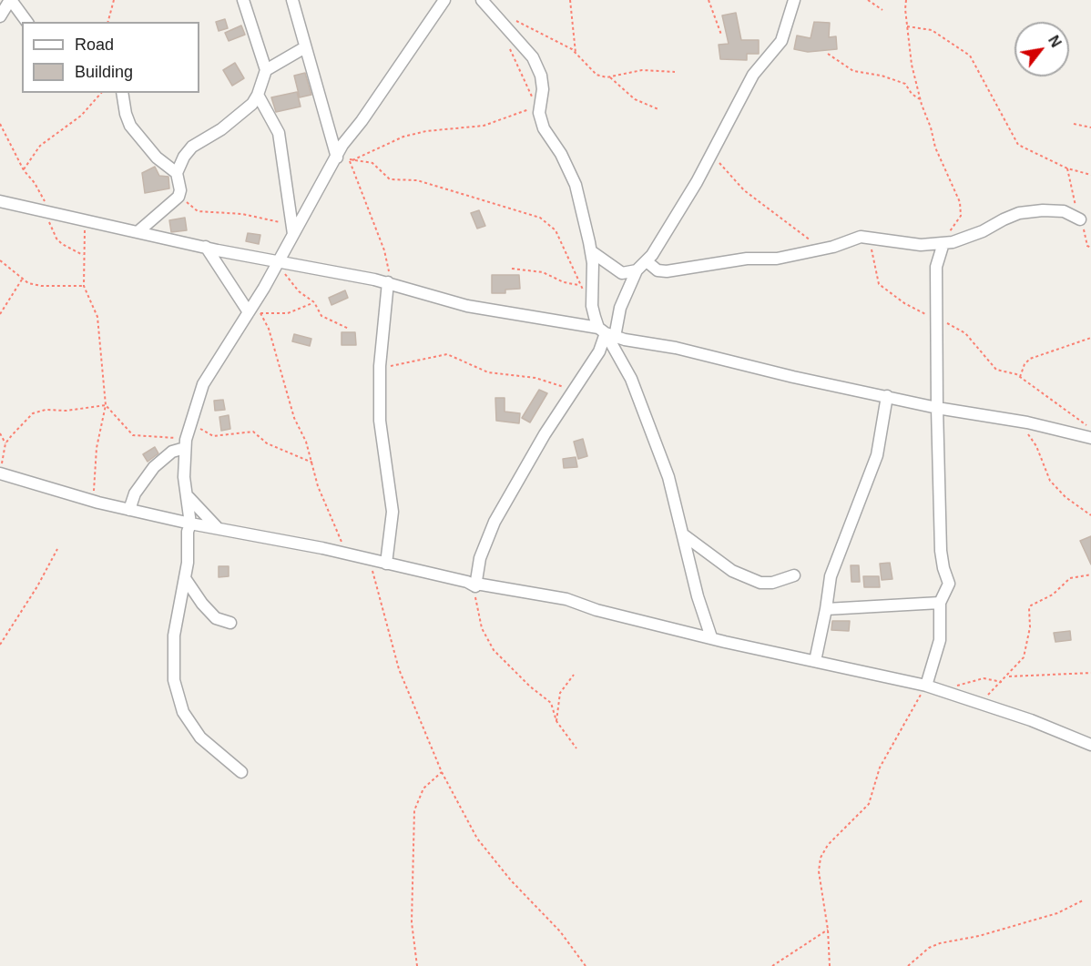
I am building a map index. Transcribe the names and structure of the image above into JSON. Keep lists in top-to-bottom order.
{
  "legend": ["Road", "Building"],
  "north": "top right"
}
